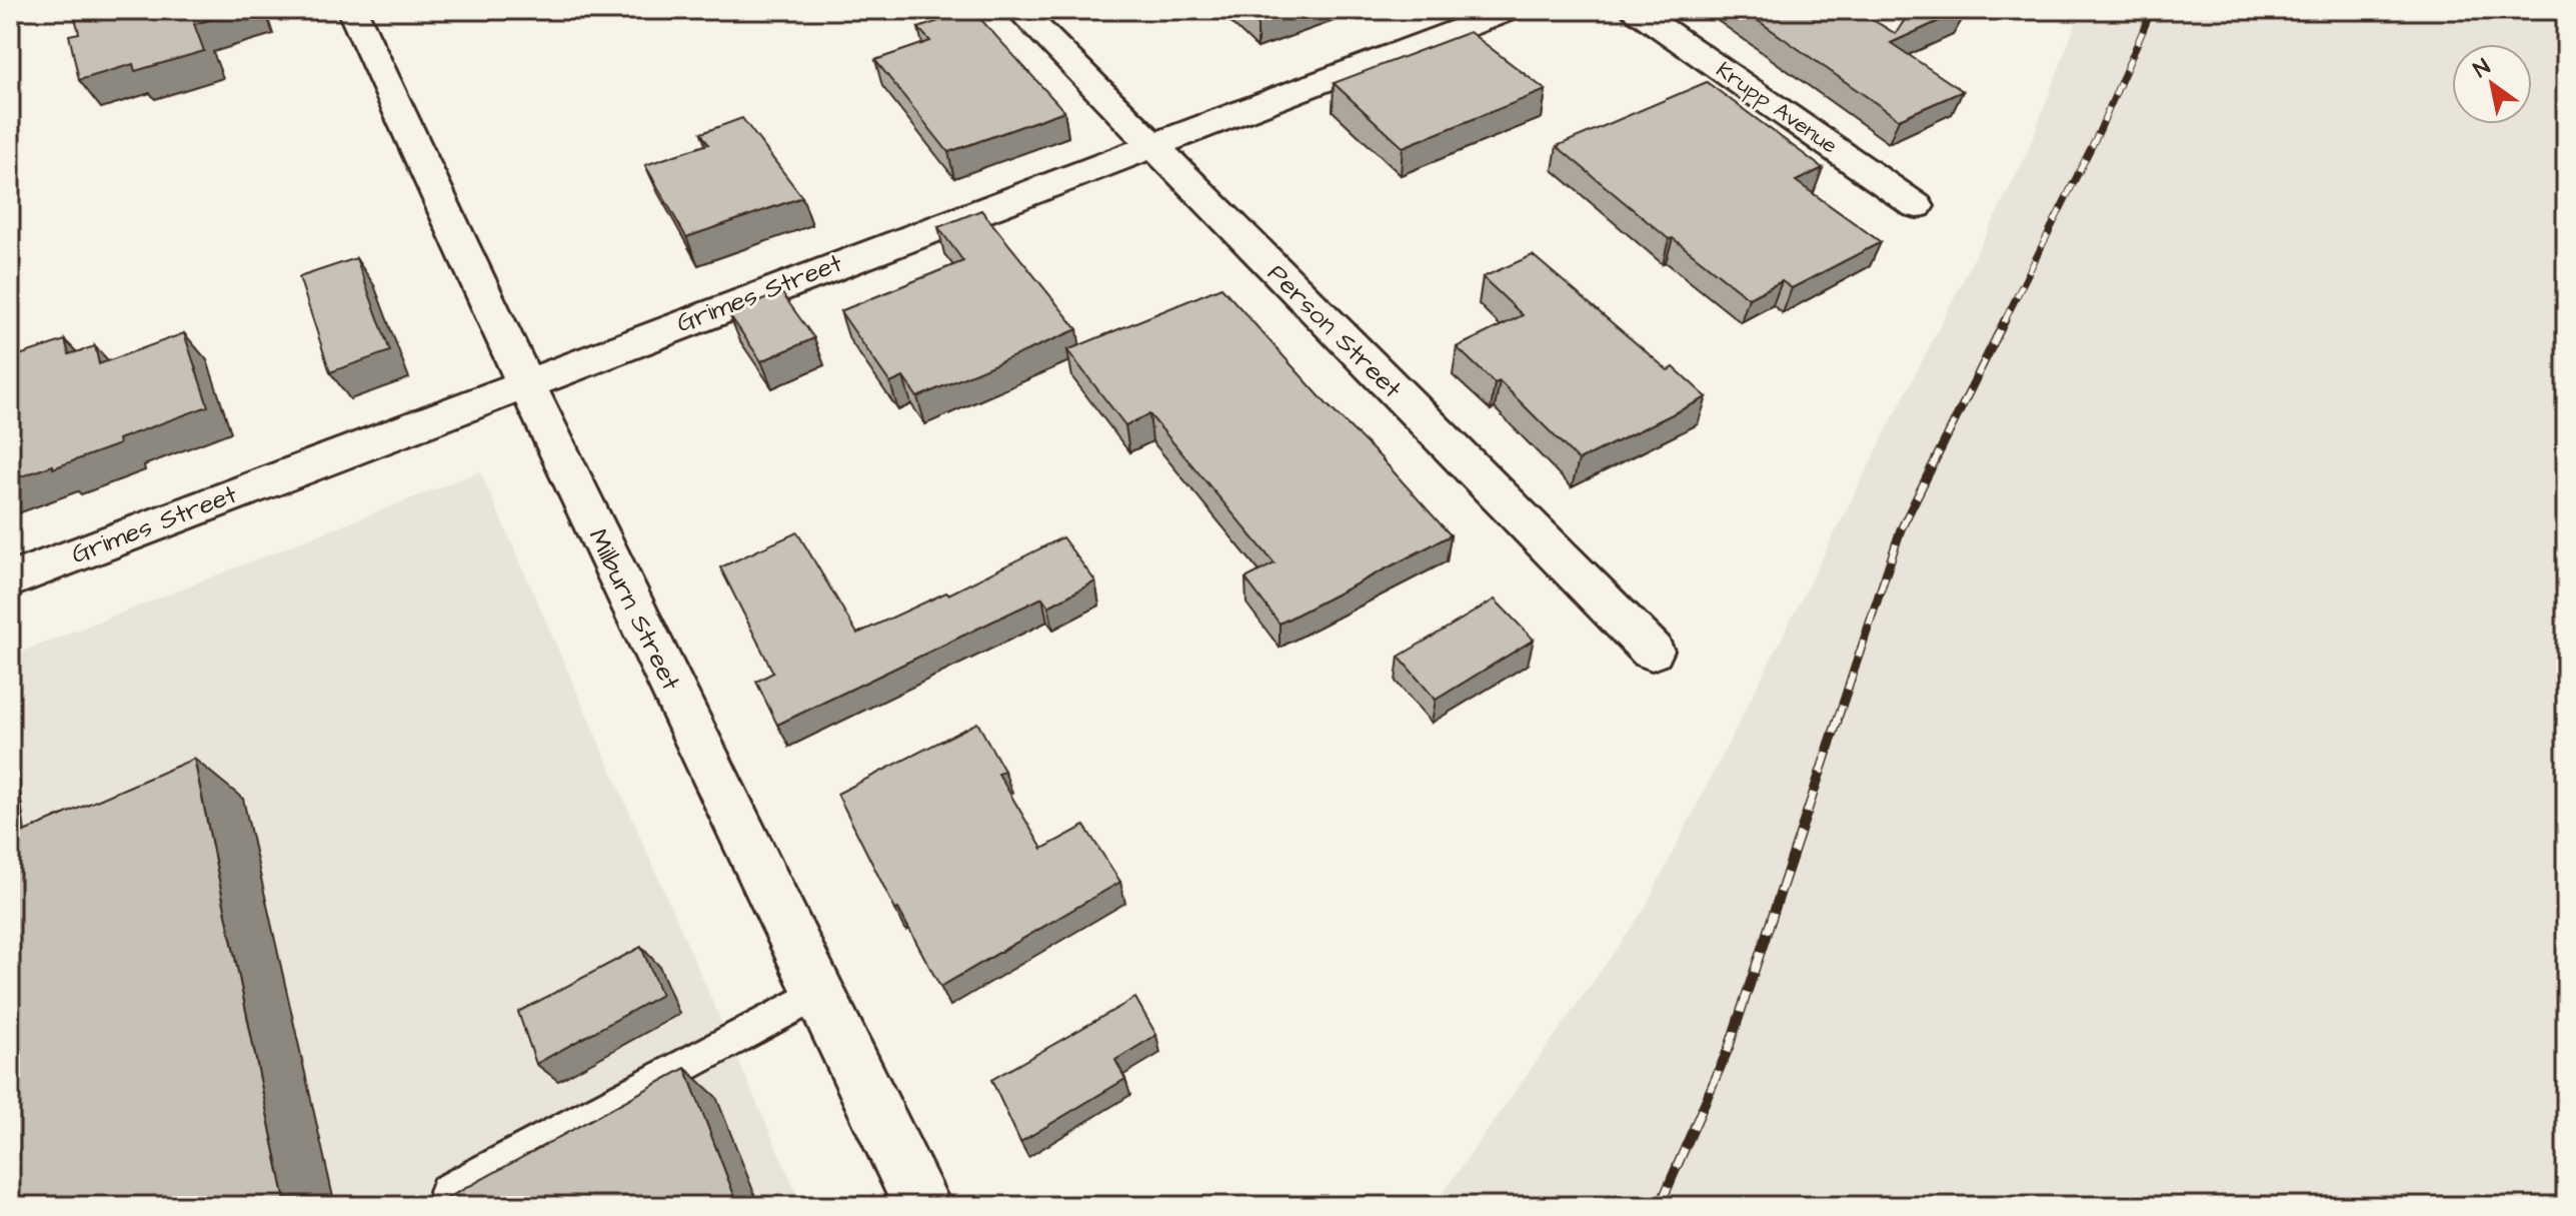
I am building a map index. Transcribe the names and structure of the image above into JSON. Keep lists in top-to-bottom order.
{
  "streets": {
    "street": [
      "Krupp Avenue",
      "Grimes Street",
      "Person Street",
      "Milburn Street"
    ]
  },
  "crossings": [
    ["Grimes Street", "Person Street"],
    ["Grimes Street", "Milburn Street"]
  ],
  "north": "top left"
}
